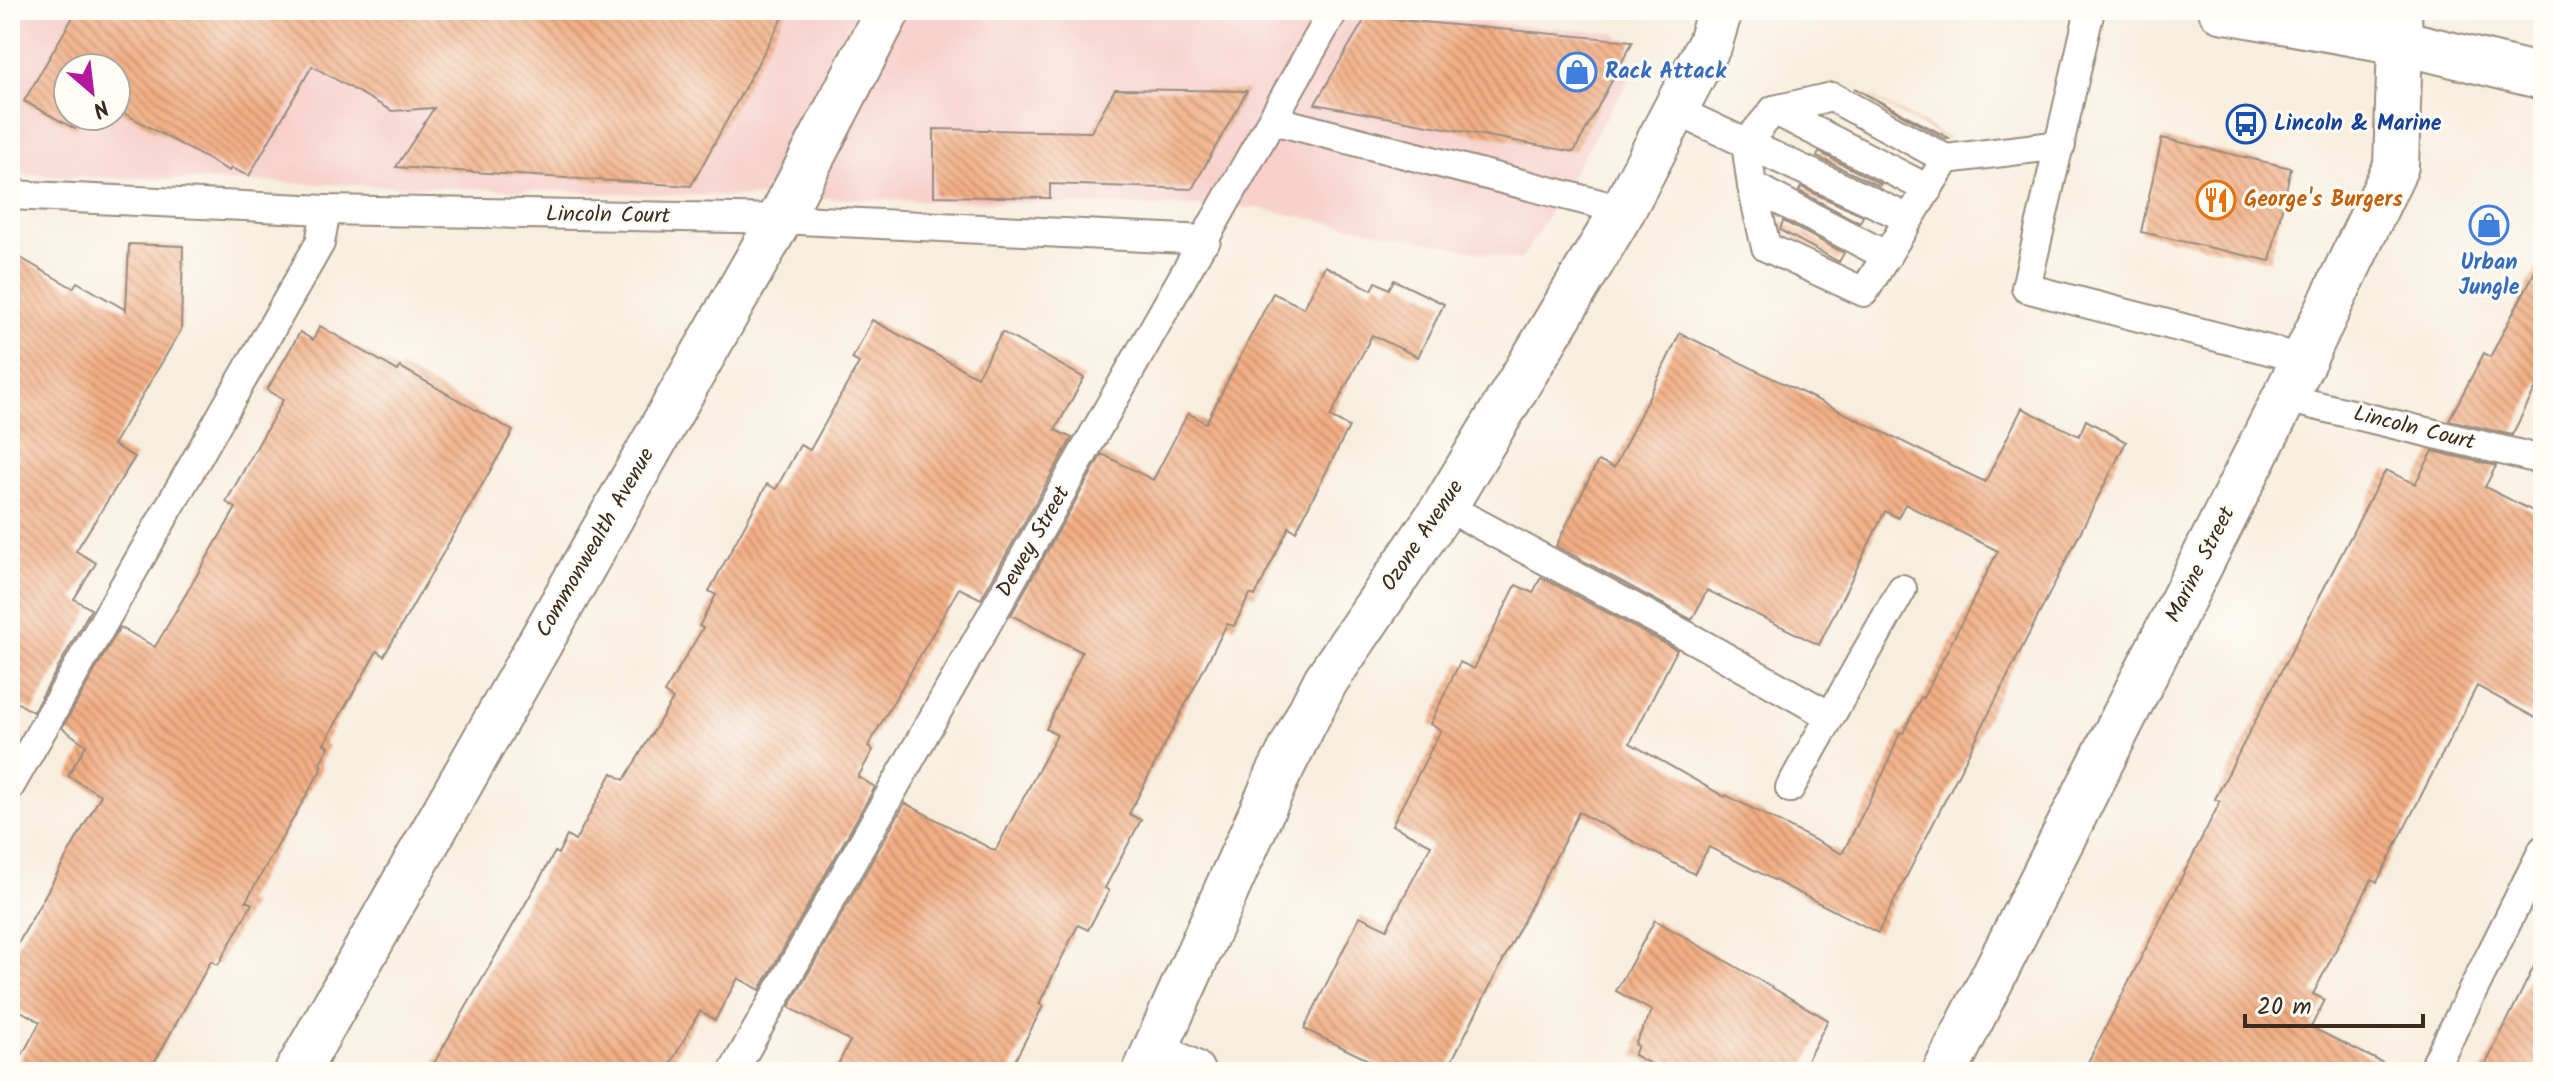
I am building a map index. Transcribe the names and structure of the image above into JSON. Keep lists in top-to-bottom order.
{
  "streets": {
    "main road": ["Ozone Avenue", "Commonwealth Avenue", "Marine Street"],
    "lane": ["Lincoln Court", "Dewey Street"]
  },
  "crossings": [
    ["Lincoln Court", "Dewey Street"],
    ["Lincoln Court", "Commonwealth Avenue"],
    ["Lincoln Court", "Marine Street"]
  ],
  "places": {
    "shop": ["Rack Attack", "Urban Jungle"],
    "bus stop": ["Lincoln & Marine"],
    "restaurant": ["George's Burgers"]
  },
  "scale_bar": "20 m",
  "north": "bottom right"
}
